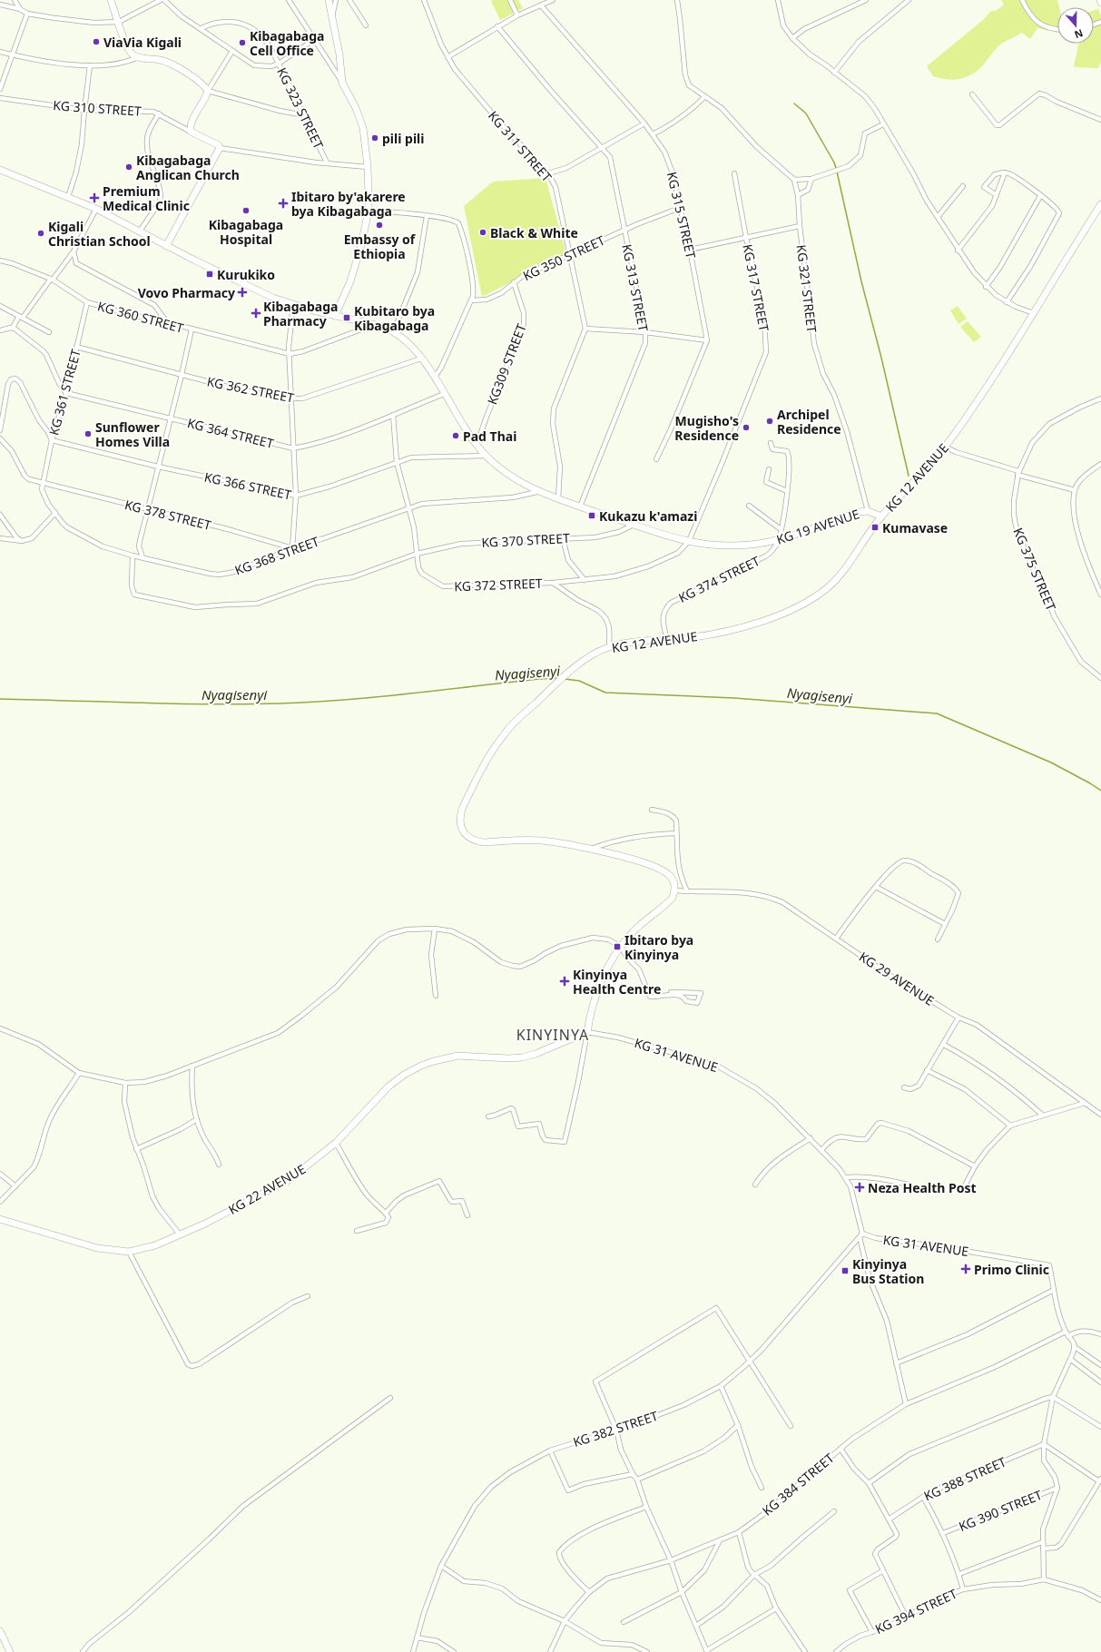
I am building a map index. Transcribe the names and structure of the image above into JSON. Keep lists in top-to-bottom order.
{
  "streets": {
    "street": [
      "KG 310 STREET",
      "KG 323 STREET",
      "KG 311 STREET",
      "KG 315 STREET",
      "KG 350 STREET",
      "KG 313 STREET",
      "KG 317 STREET",
      "KG 321 STREET",
      "KG 360 STREET",
      "KG309 STREET",
      "KG 362 STREET",
      "KG 361 STREET",
      "KG 364 STREET",
      "KG 12 AVENUE",
      "KG 366 STREET",
      "KG 378 STREET",
      "KG 19 AVENUE",
      "KG 370 STREET",
      "KG 368 STREET",
      "KG 375 STREET",
      "KG 374 STREET",
      "KG 372 STREET",
      "KG 29 AVENUE",
      "KG 31 AVENUE",
      "KG 22 AVENUE",
      "KG 382 STREET",
      "KG 388 STREET",
      "KG 384 STREET",
      "KG 390 STREET",
      "KG 394 STREET"
    ]
  },
  "crossings": [
    ["KG 311 STREET", "KG 350 STREET"],
    ["KG 315 STREET", "KG 350 STREET"],
    ["KG 350 STREET", "KG 313 STREET"],
    ["KG 350 STREET", "KG309 STREET"],
    ["KG 313 STREET", "KG 19 AVENUE"],
    ["KG 317 STREET", "KG 19 AVENUE"],
    ["KG 317 STREET", "KG 372 STREET"],
    ["KG 321 STREET", "KG 19 AVENUE"],
    ["KG 360 STREET", "KG 361 STREET"],
    ["KG 360 STREET", "KG 19 AVENUE"],
    ["KG309 STREET", "KG 19 AVENUE"],
    ["KG 362 STREET", "KG 361 STREET"],
    ["KG 362 STREET", "KG 19 AVENUE"],
    ["KG 361 STREET", "KG 364 STREET"],
    ["KG 361 STREET", "KG 366 STREET"],
    ["KG 361 STREET", "KG 378 STREET"],
    ["KG 361 STREET", "KG 368 STREET"],
    ["KG 364 STREET", "KG 19 AVENUE"],
    ["KG 364 STREET", "KG 372 STREET"],
    ["KG 12 AVENUE", "KG 19 AVENUE"],
    ["KG 12 AVENUE", "KG 374 STREET"],
    ["KG 12 AVENUE", "KG 29 AVENUE"],
    ["KG 366 STREET", "KG 19 AVENUE"],
    ["KG 366 STREET", "KG 372 STREET"],
    ["KG 378 STREET", "KG 368 STREET"],
    ["KG 19 AVENUE", "KG 370 STREET"],
    ["KG 19 AVENUE", "KG 368 STREET"],
    ["KG 19 AVENUE", "KG 374 STREET"],
    ["KG 19 AVENUE", "KG 372 STREET"],
    ["KG 370 STREET", "KG 368 STREET"],
    ["KG 370 STREET", "KG 372 STREET"],
    ["KG 368 STREET", "KG 372 STREET"],
    ["KG 31 AVENUE", "KG 22 AVENUE"],
    ["KG 31 AVENUE", "KG 382 STREET"],
    ["KG 31 AVENUE", "KG 384 STREET"]
  ],
  "districts": ["KINYINYA"],
  "water": ["Nyagisenyi"],
  "places": {
    "other": [
      "ViaVia Kigali",
      "Kibagabaga Cell Office",
      "pili pili",
      "Kibagabaga Anglican Church",
      "Kibagabaga Hospital",
      "Embassy of Ethiopia",
      "Black & White",
      "Kigali Christian School",
      "Archipel Residence",
      "Mugisho's Residence",
      "Sunflower Homes Villa",
      "Pad Thai"
    ],
    "health": [
      "Premium Medical Clinic",
      "Ibitaro by'akarere bya Kibagabaga",
      "Vovo Pharmacy",
      "Kibagabaga Pharmacy",
      "Kinyinya Health Centre",
      "Neza Health Post",
      "Primo Clinic"
    ],
    "transit": [
      "Kurukiko",
      "Kubitaro bya Kibagabaga",
      "Kukazu k'amazi",
      "Kumavase",
      "Ibitaro bya Kinyinya",
      "Kinyinya Bus Station"
    ]
  },
  "north": "bottom"
}
